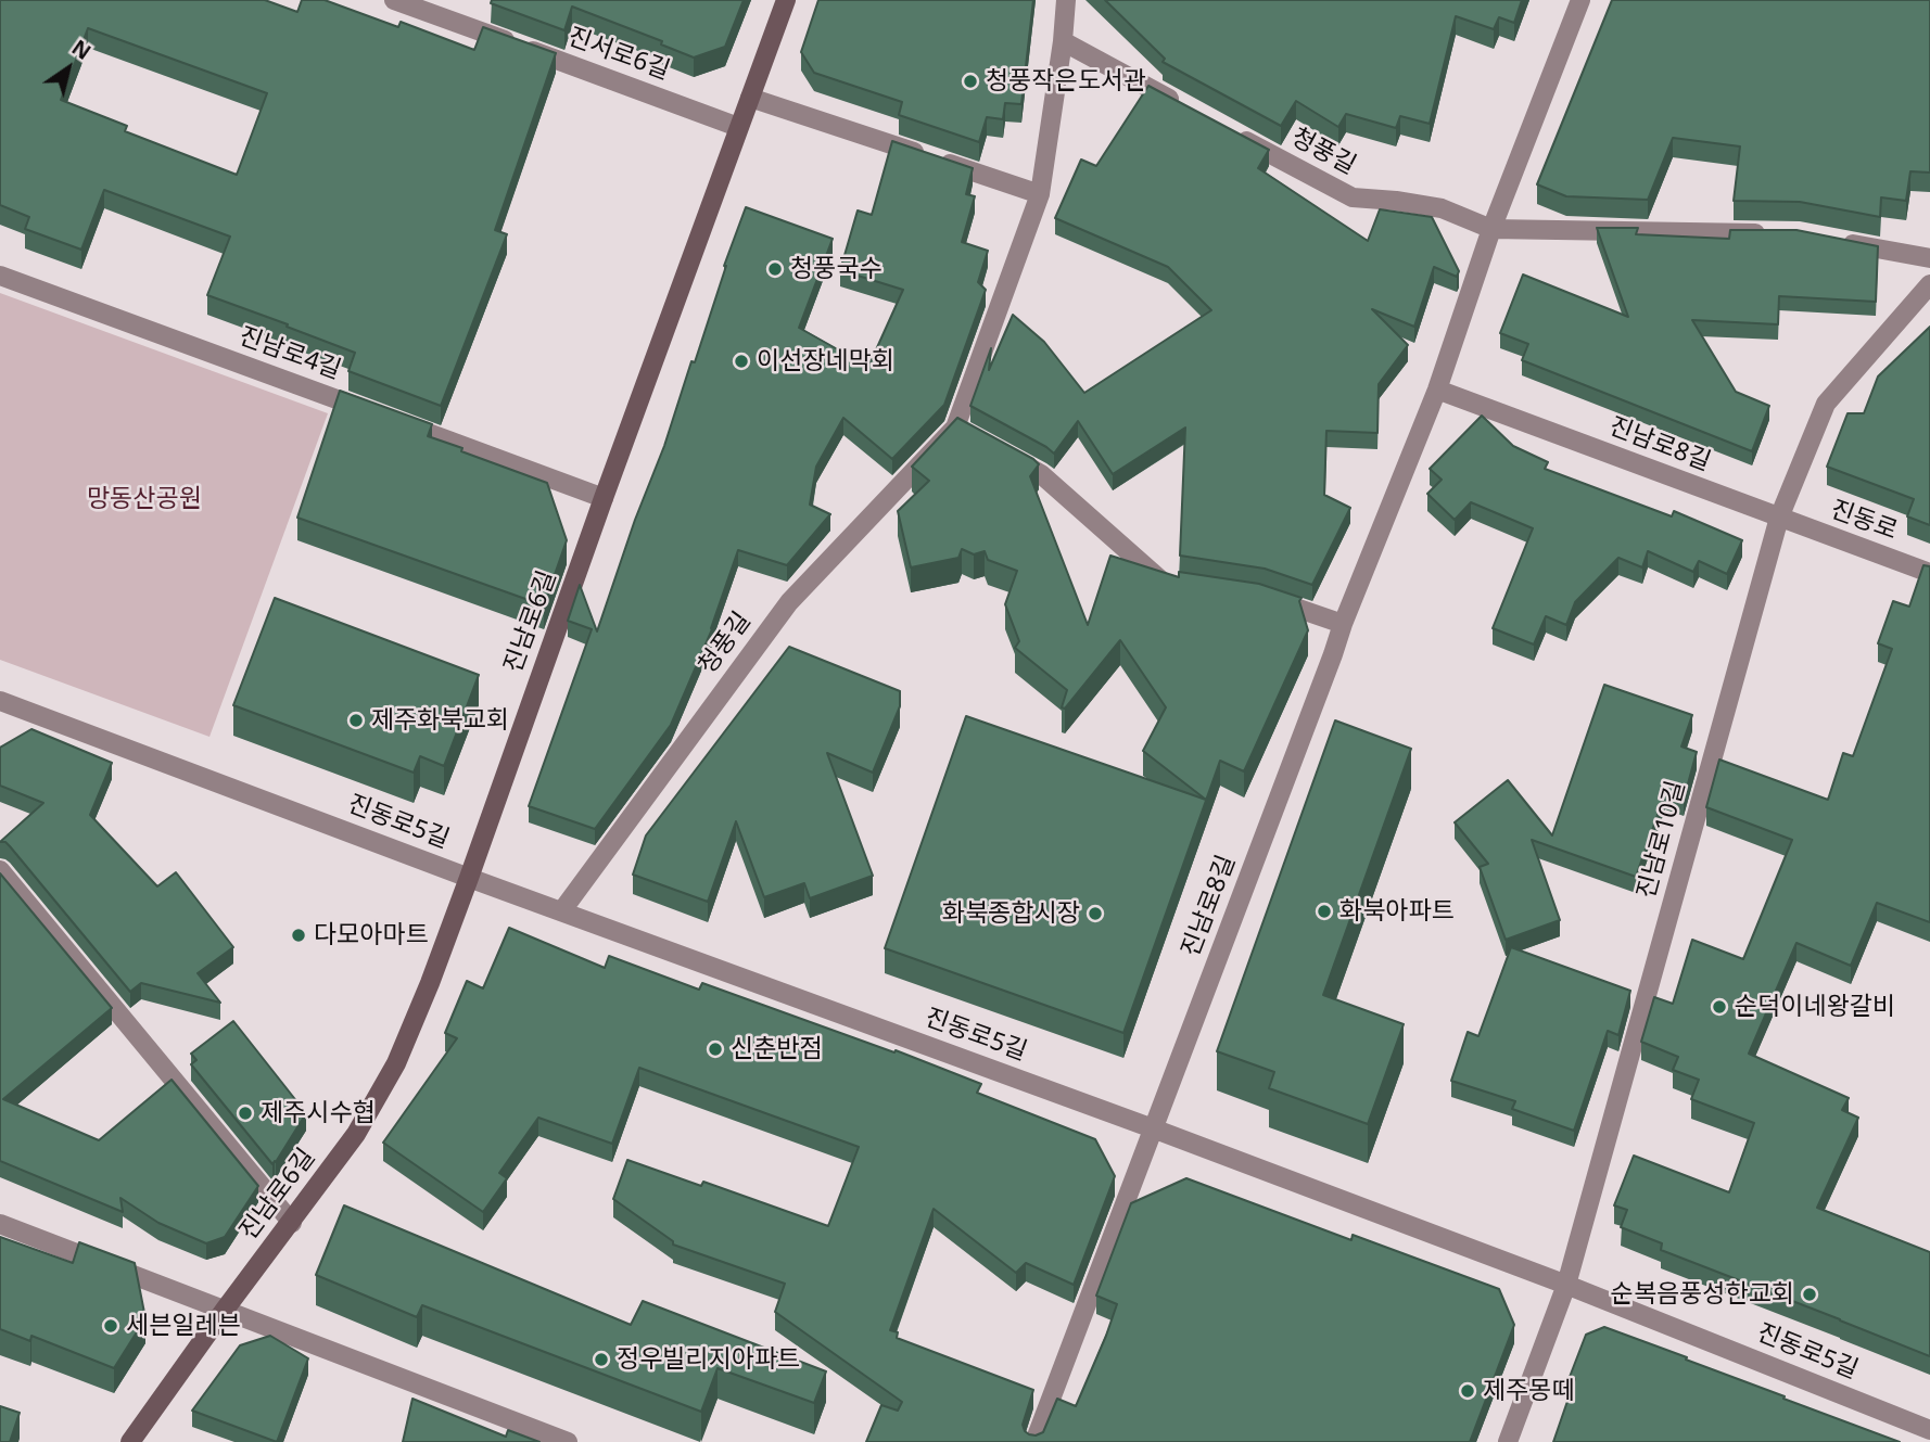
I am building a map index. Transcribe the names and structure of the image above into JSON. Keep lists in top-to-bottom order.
{
  "streets": {
    "street": [
      "진서로6길",
      "청풍길",
      "진남로4길",
      "진남로8길",
      "진동로",
      "진남로6길",
      "진동로5길",
      "진남로10길"
    ]
  },
  "crossings": [
    ["진서로6길", "진남로6길"],
    ["청풍길", "진남로8길"],
    ["청풍길", "진동로5길"],
    ["진남로4길", "진남로6길"],
    ["진남로8길", "진동로"],
    ["진남로8길", "진동로5길"],
    ["진남로8길", "진남로10길"],
    ["진동로", "진남로10길"],
    ["진남로6길", "진동로5길"],
    ["진동로5길", "진남로10길"]
  ],
  "parks": ["망동산공원"],
  "places": [
    "청풍작은도서관",
    "청풍국수",
    "이선장네막회",
    "제주화북교회",
    "화북아파트",
    "화북종합시장",
    "다모아마트",
    "순덕이네왕갈비",
    "신춘반점",
    "제주시수협",
    "순복음풍성한교회",
    "세븐일레븐",
    "정우빌리지아파트",
    "제주몽떼"
  ],
  "north": "top right"
}
